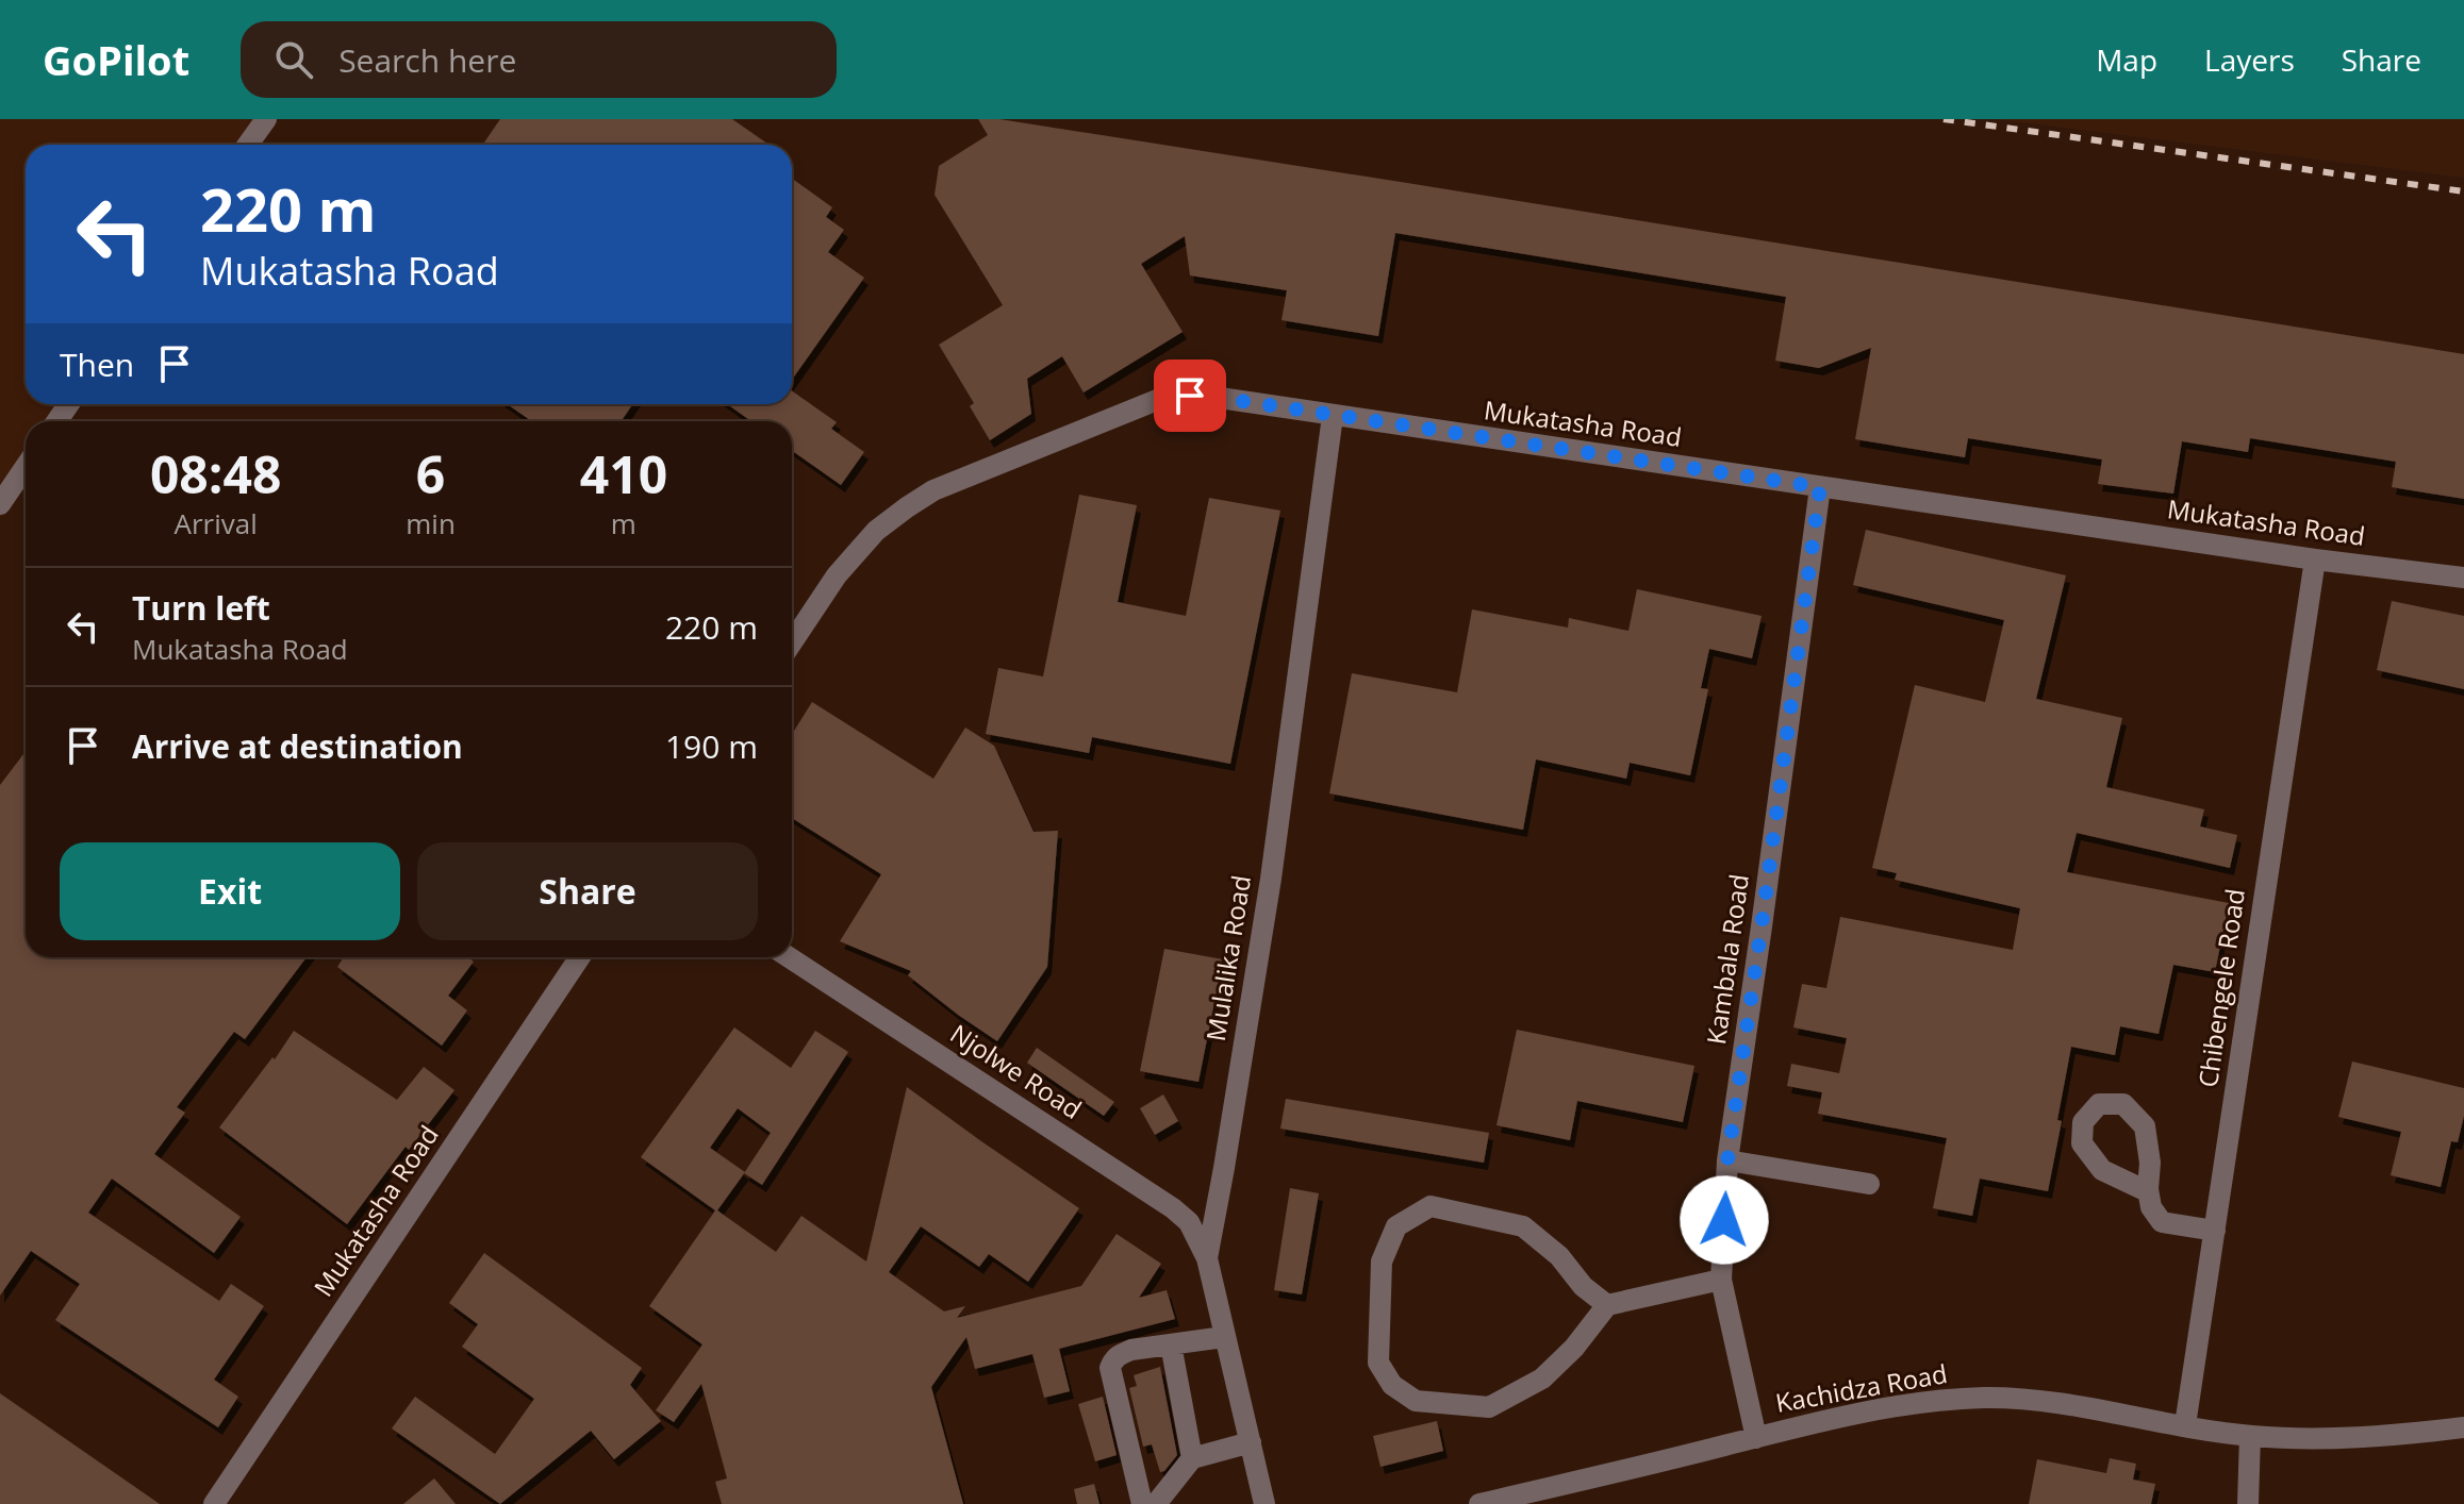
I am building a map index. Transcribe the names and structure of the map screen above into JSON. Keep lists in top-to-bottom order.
{
  "streets": {
    "street": [
      "Mukatasha Road",
      "Mulalika Road",
      "Kambala Road",
      "Chibengele Road",
      "Njolwe Road",
      "Kachidza Road"
    ]
  },
  "crossings": [
    ["Mukatasha Road", "Mulalika Road"],
    ["Mukatasha Road", "Kambala Road"],
    ["Mukatasha Road", "Chibengele Road"],
    ["Mulalika Road", "Njolwe Road"],
    ["Kambala Road", "Kachidza Road"],
    ["Chibengele Road", "Kachidza Road"]
  ],
  "page": {
    "header": "GoPilot",
    "search": "Search here",
    "nav": ["Map", "Layers", "Share"],
    "turn": ["220 m", "Mukatasha Road"],
    "then": "Then",
    "eta": [
      "08:48",
      "Arrival",
      "6",
      "min",
      "410",
      "m"
    ],
    "list": [
      {
        "name": "Turn left",
        "note": "Mukatasha Road",
        "value": "220 m"
      },
      {
        "name": "Arrive at destination",
        "value": "190 m"
      }
    ],
    "buttons": ["Exit", "Share"]
  }
}
